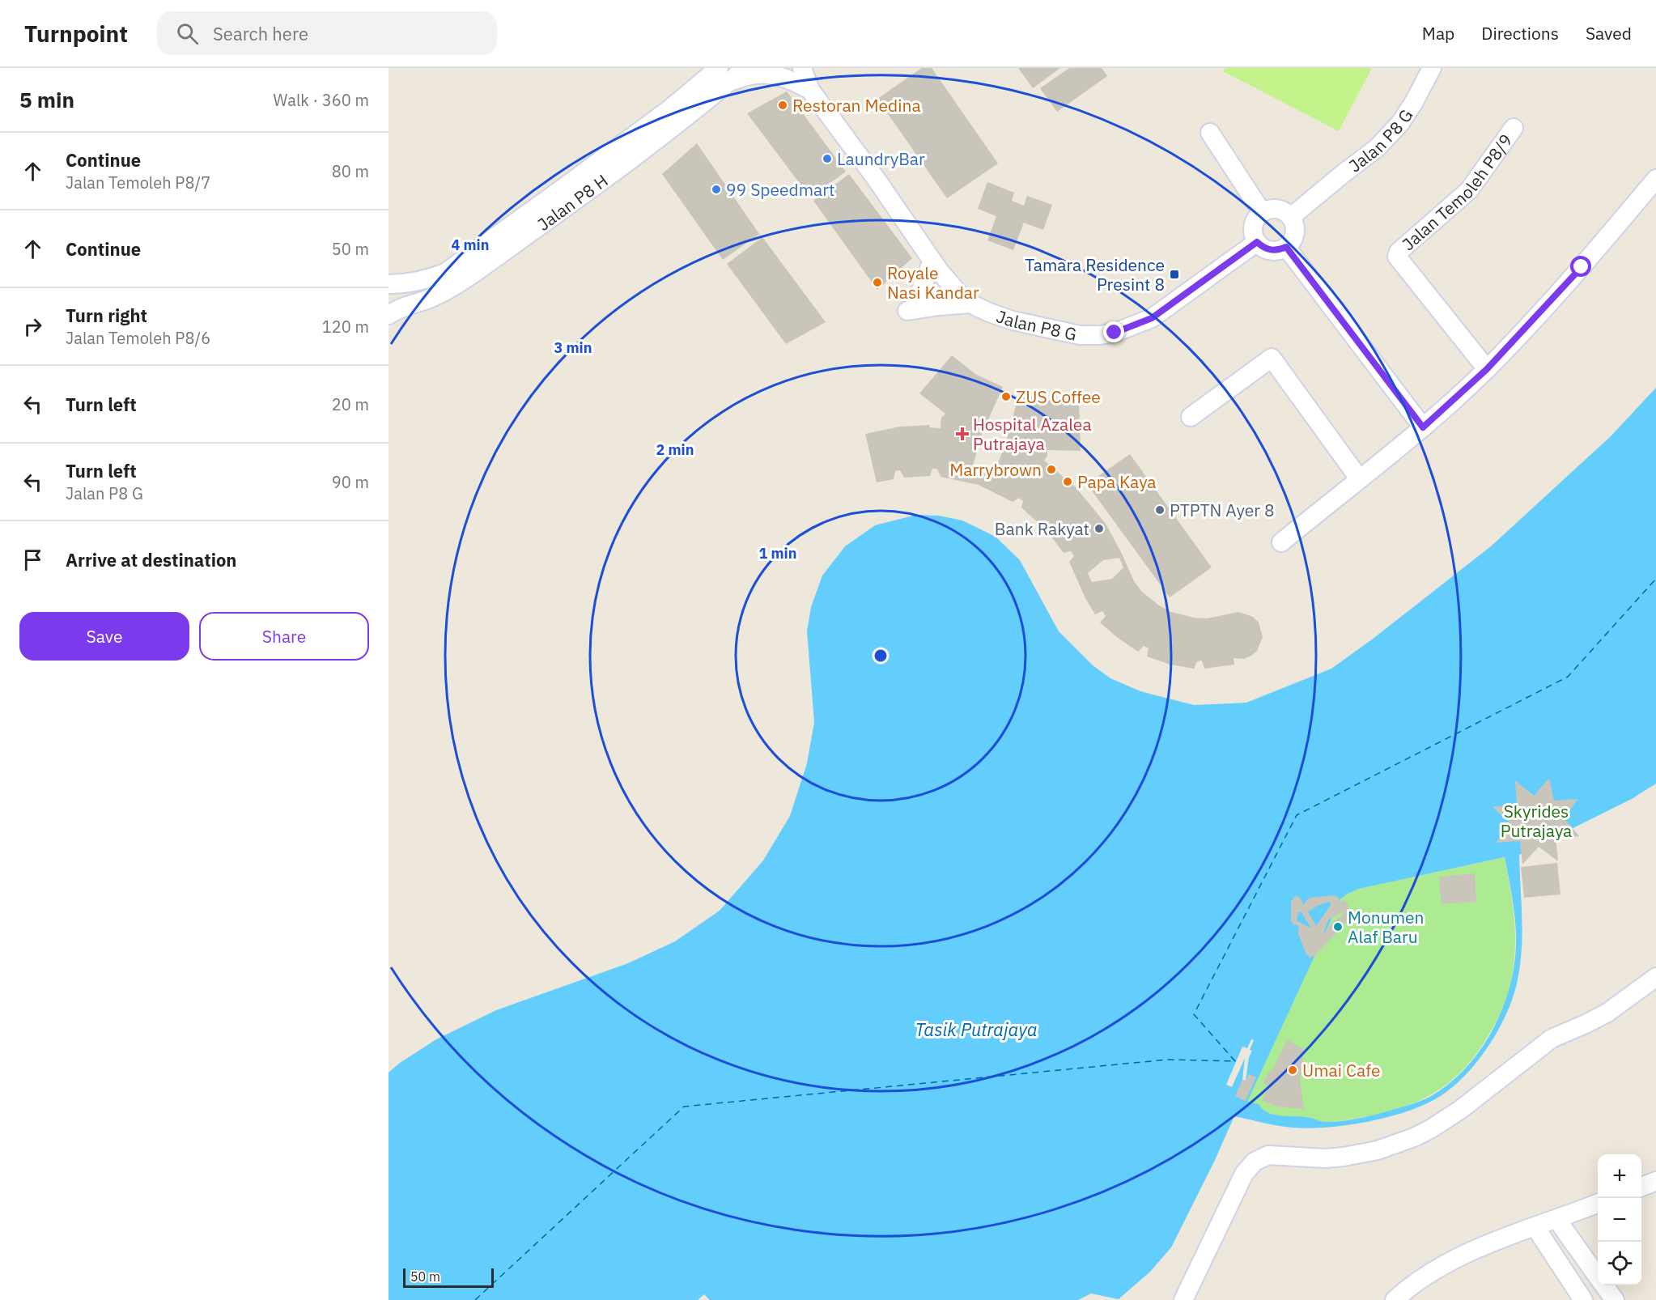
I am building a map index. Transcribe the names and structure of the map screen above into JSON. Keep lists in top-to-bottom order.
{
  "streets": {
    "street": ["Jalan P8 G", "Jalan Temoleh P8/9", "Jalan P8 H"]
  },
  "crossings": [
    ["Jalan P8 G", "Jalan P8 H"]
  ],
  "water": ["Tasik Putrajaya"],
  "parks": ["Skyrides Putrajaya"],
  "places": {
    "other": [
      "Restoran Medina",
      "LaundryBar",
      "99 Speedmart",
      "Royale Nasi Kandar",
      "ZUS Coffee",
      "Marrybrown",
      "Papa Kaya",
      "PTPTN Ayer 8",
      "Bank Rakyat",
      "Monumen Alaf Baru",
      "Umai Cafe"
    ],
    "transit": ["Tamara Residence Presint 8"],
    "health": ["Hospital Azalea Putrajaya"]
  },
  "scale_bar": "50 m",
  "page": {
    "header": "Turnpoint",
    "search": "Search here",
    "nav": ["Map", "Directions", "Saved"],
    "heading": ["5 min", "Walk · 360 m"],
    "list": [
      ["Continue", "Jalan Temoleh P8/7", "80 m"],
      ["Continue", "50 m"],
      ["Turn right", "Jalan Temoleh P8/6", "120 m"],
      ["Turn left", "20 m"],
      ["Turn left", "Jalan P8 G", "90 m"],
      "Arrive at destination"
    ],
    "buttons": ["Save", "Share"],
    "map_buttons": ["+", "−"],
    "scale": "50 m"
  },
  "rings": [
    "4 min",
    "3 min",
    "2 min",
    "1 min"
  ]
}
